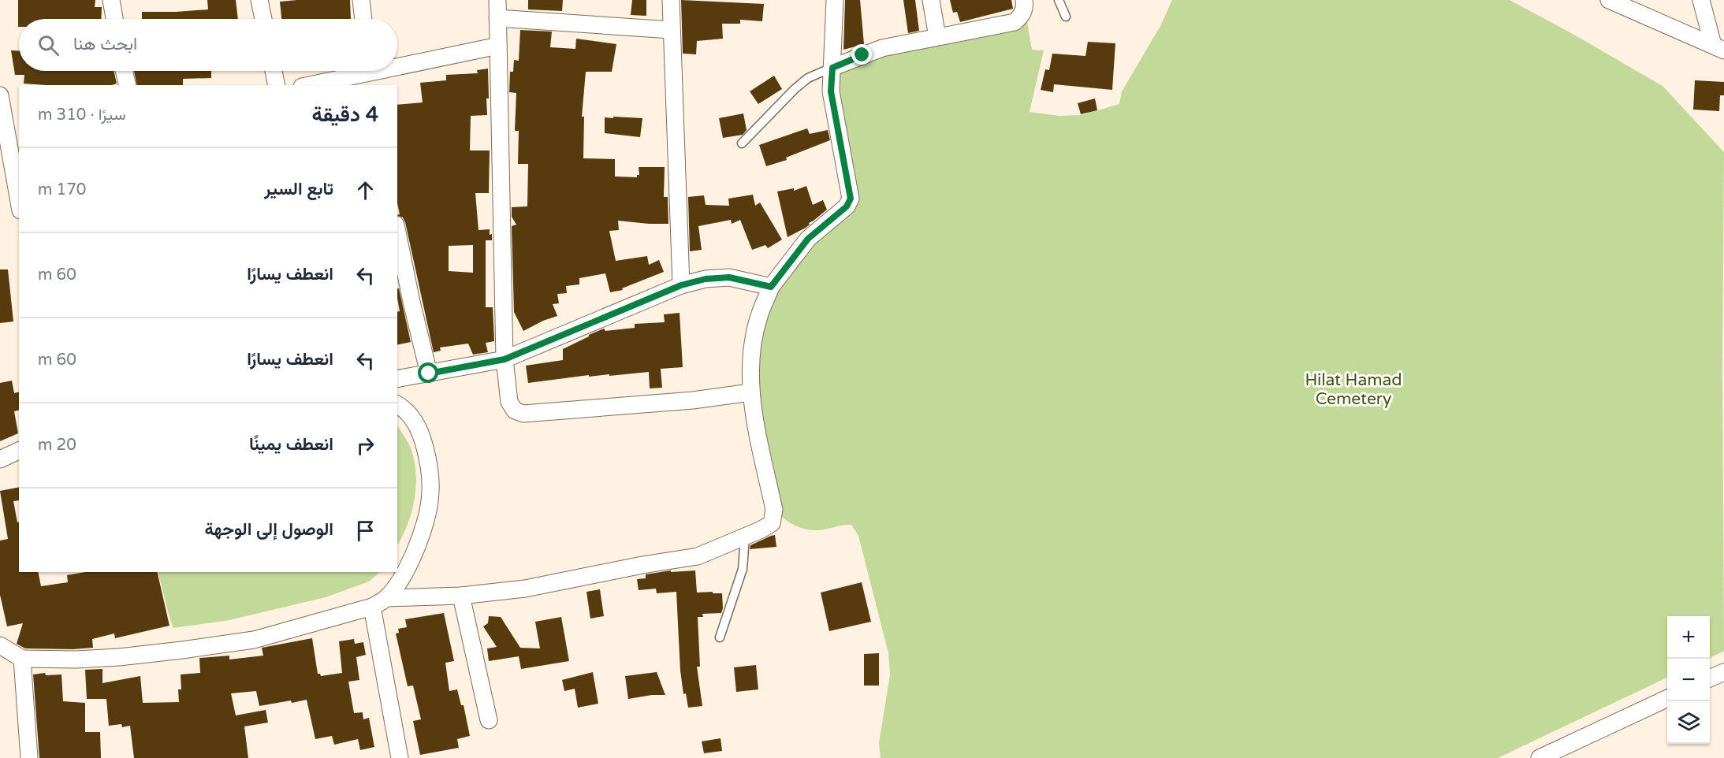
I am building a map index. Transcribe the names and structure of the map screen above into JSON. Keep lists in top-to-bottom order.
{
  "parks": ["Hilat Hamad Cemetery"],
  "page": {
    "search": "ابحث هنا",
    "heading": ["4 دقيقة", "سيرًا · 310 m"],
    "list": [
      ["تابع السير", "170 m"],
      ["انعطف يسارًا", "60 m"],
      ["انعطف يسارًا", "60 m"],
      ["انعطف يمينًا", "20 m"],
      "الوصول إلى الوجهة"
    ],
    "map_buttons": ["+", "−"]
  }
}
